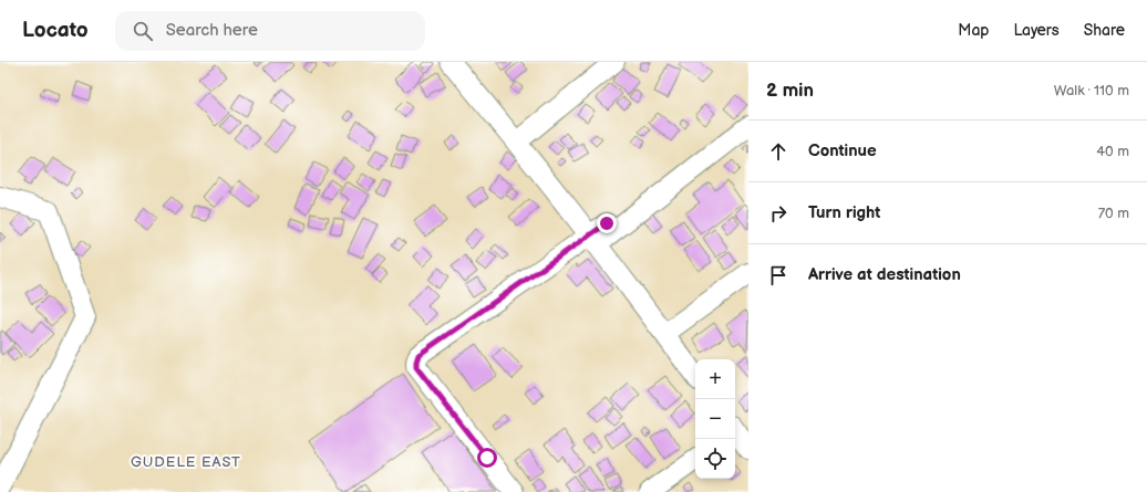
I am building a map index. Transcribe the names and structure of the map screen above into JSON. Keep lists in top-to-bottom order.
{
  "districts": ["GUDELE EAST"],
  "page": {
    "header": "Locato",
    "search": "Search here",
    "nav": ["Map", "Layers", "Share"],
    "heading": ["2 min", "Walk · 110 m"],
    "list": [
      ["Continue", "40 m"],
      ["Turn right", "70 m"],
      "Arrive at destination"
    ],
    "map_buttons": ["+", "−"]
  }
}
